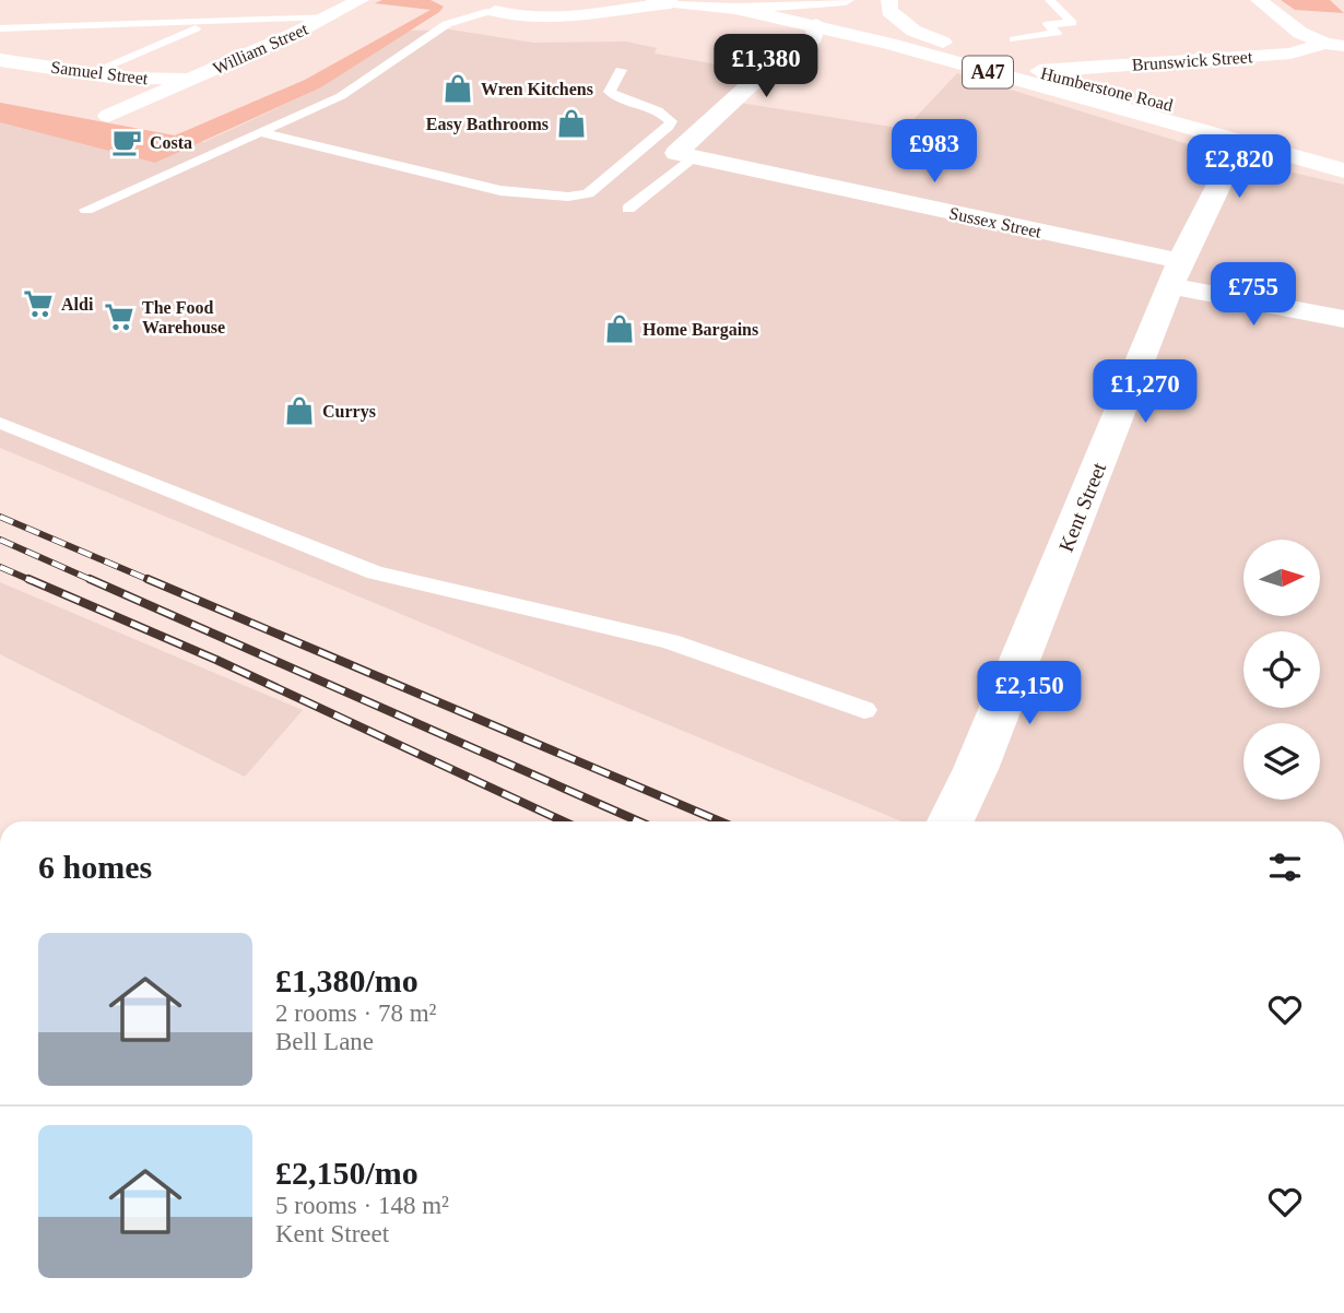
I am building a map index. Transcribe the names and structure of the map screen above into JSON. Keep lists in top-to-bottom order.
{
  "streets": {
    "street": [
      "William Street",
      "Brunswick Street",
      "Samuel Street",
      "A47",
      "Humberstone Road",
      "Sussex Street",
      "Kent Street"
    ]
  },
  "crossings": [
    ["William Street", "Samuel Street"],
    ["Brunswick Street", "Humberstone Road"],
    ["A47", "Humberstone Road"],
    ["A47", "Kent Street"],
    ["Humberstone Road", "Kent Street"],
    ["Sussex Street", "Kent Street"]
  ],
  "places": {
    "shop": [
      "Wren Kitchens",
      "Easy Bathrooms",
      "Home Bargains",
      "Currys"
    ],
    "cafe": ["Costa"],
    "supermarket": ["Aldi", "The Food Warehouse"]
  },
  "north": "right",
  "page": {
    "price": [
      "£1,380",
      "£983",
      "£2,820",
      "£755",
      "£1,270",
      "£2,150"
    ],
    "heading": "6 homes",
    "list": [
      {
        "name": "£1,380/mo",
        "note": "2 rooms · 78 m² · Bell Lane"
      },
      {
        "name": "£2,150/mo",
        "note": "5 rooms · 148 m² · Kent Street"
      }
    ]
  }
}
